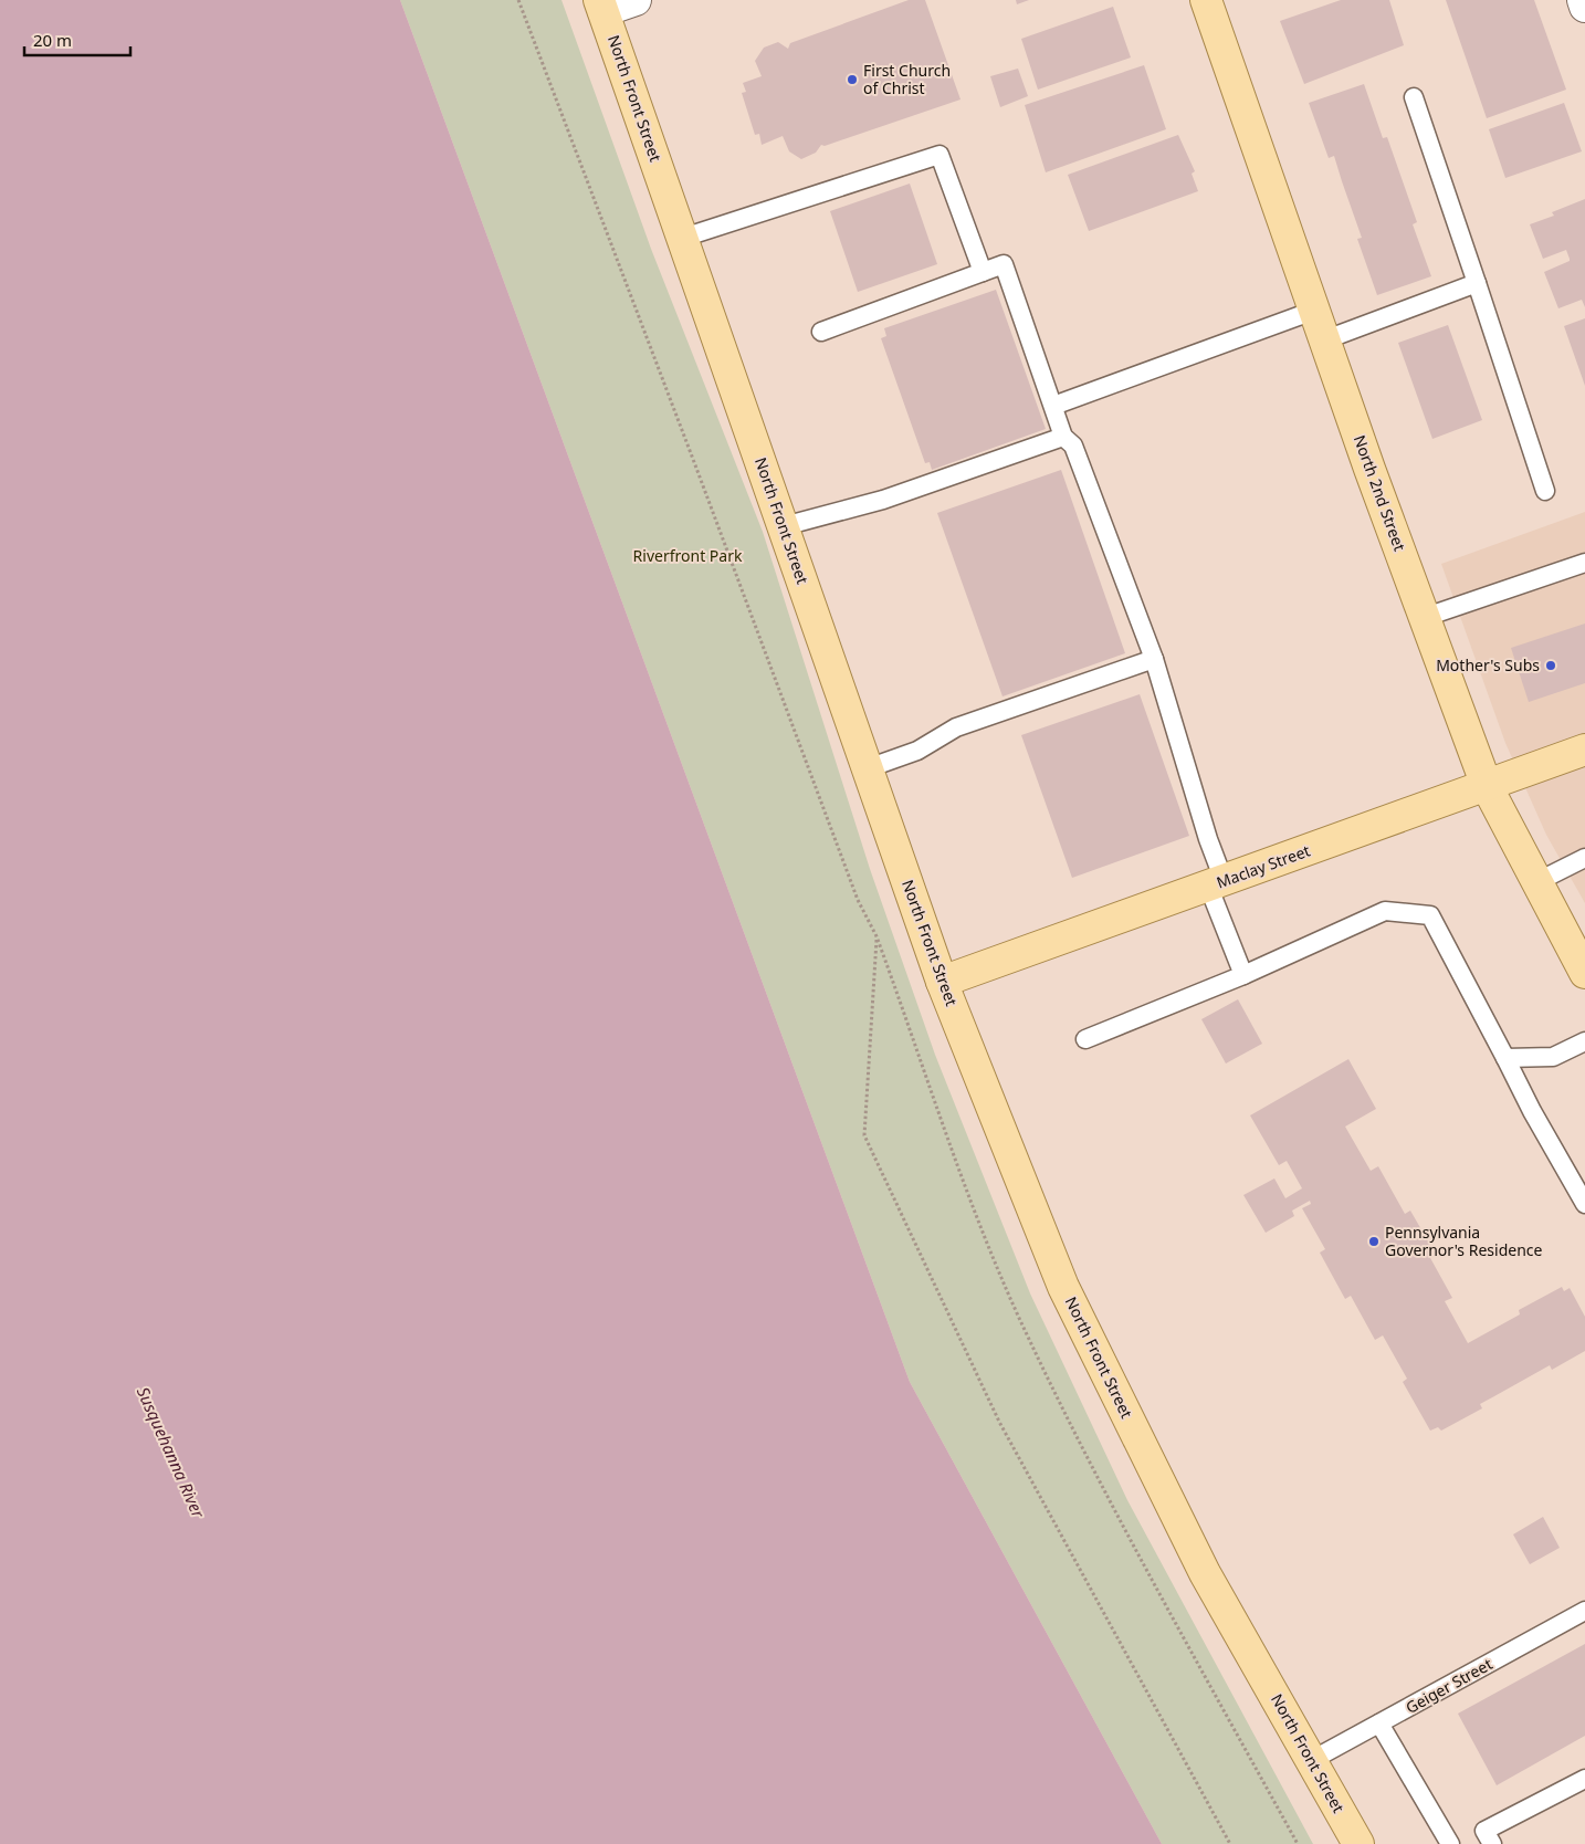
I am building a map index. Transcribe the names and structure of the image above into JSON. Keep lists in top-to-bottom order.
{
  "streets": {
    "main road": ["North Front Street", "North 2nd Street", "Maclay Street"],
    "lane": ["Geiger Street"]
  },
  "crossings": [
    ["North Front Street", "Maclay Street"],
    ["North Front Street", "Geiger Street"],
    ["North 2nd Street", "Maclay Street"]
  ],
  "water": ["Susquehanna River"],
  "parks": ["Riverfront Park"],
  "places": ["First Church of Christ", "Mother's Subs", "Pennsylvania Governor's Residence"],
  "scale_bar": "20 m"
}
